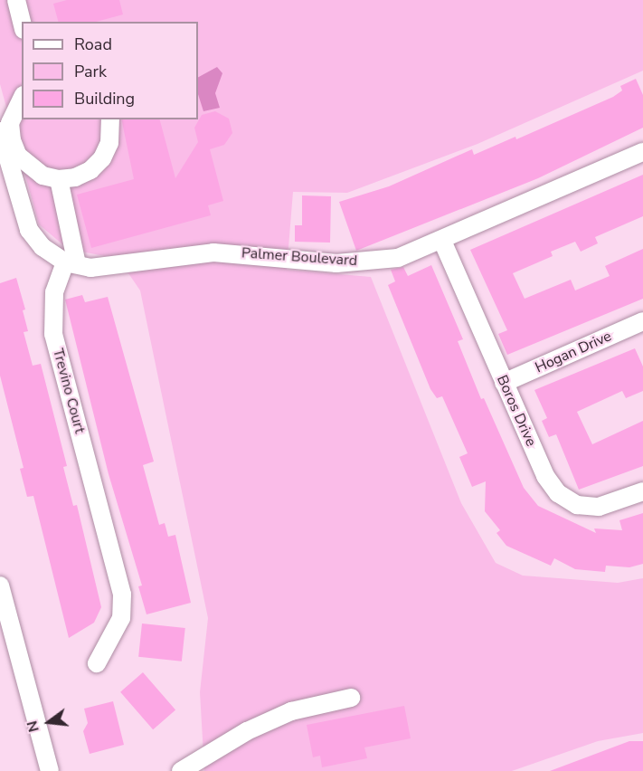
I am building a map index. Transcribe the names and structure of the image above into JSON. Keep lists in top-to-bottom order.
{
  "streets": {
    "street": [
      "Palmer Boulevard",
      "Hogan Drive",
      "Trevino Court",
      "Boros Drive"
    ]
  },
  "crossings": [
    ["Palmer Boulevard", "Trevino Court"],
    ["Palmer Boulevard", "Boros Drive"],
    ["Hogan Drive", "Boros Drive"]
  ],
  "legend": ["Road", "Park", "Building"],
  "north": "left"
}
